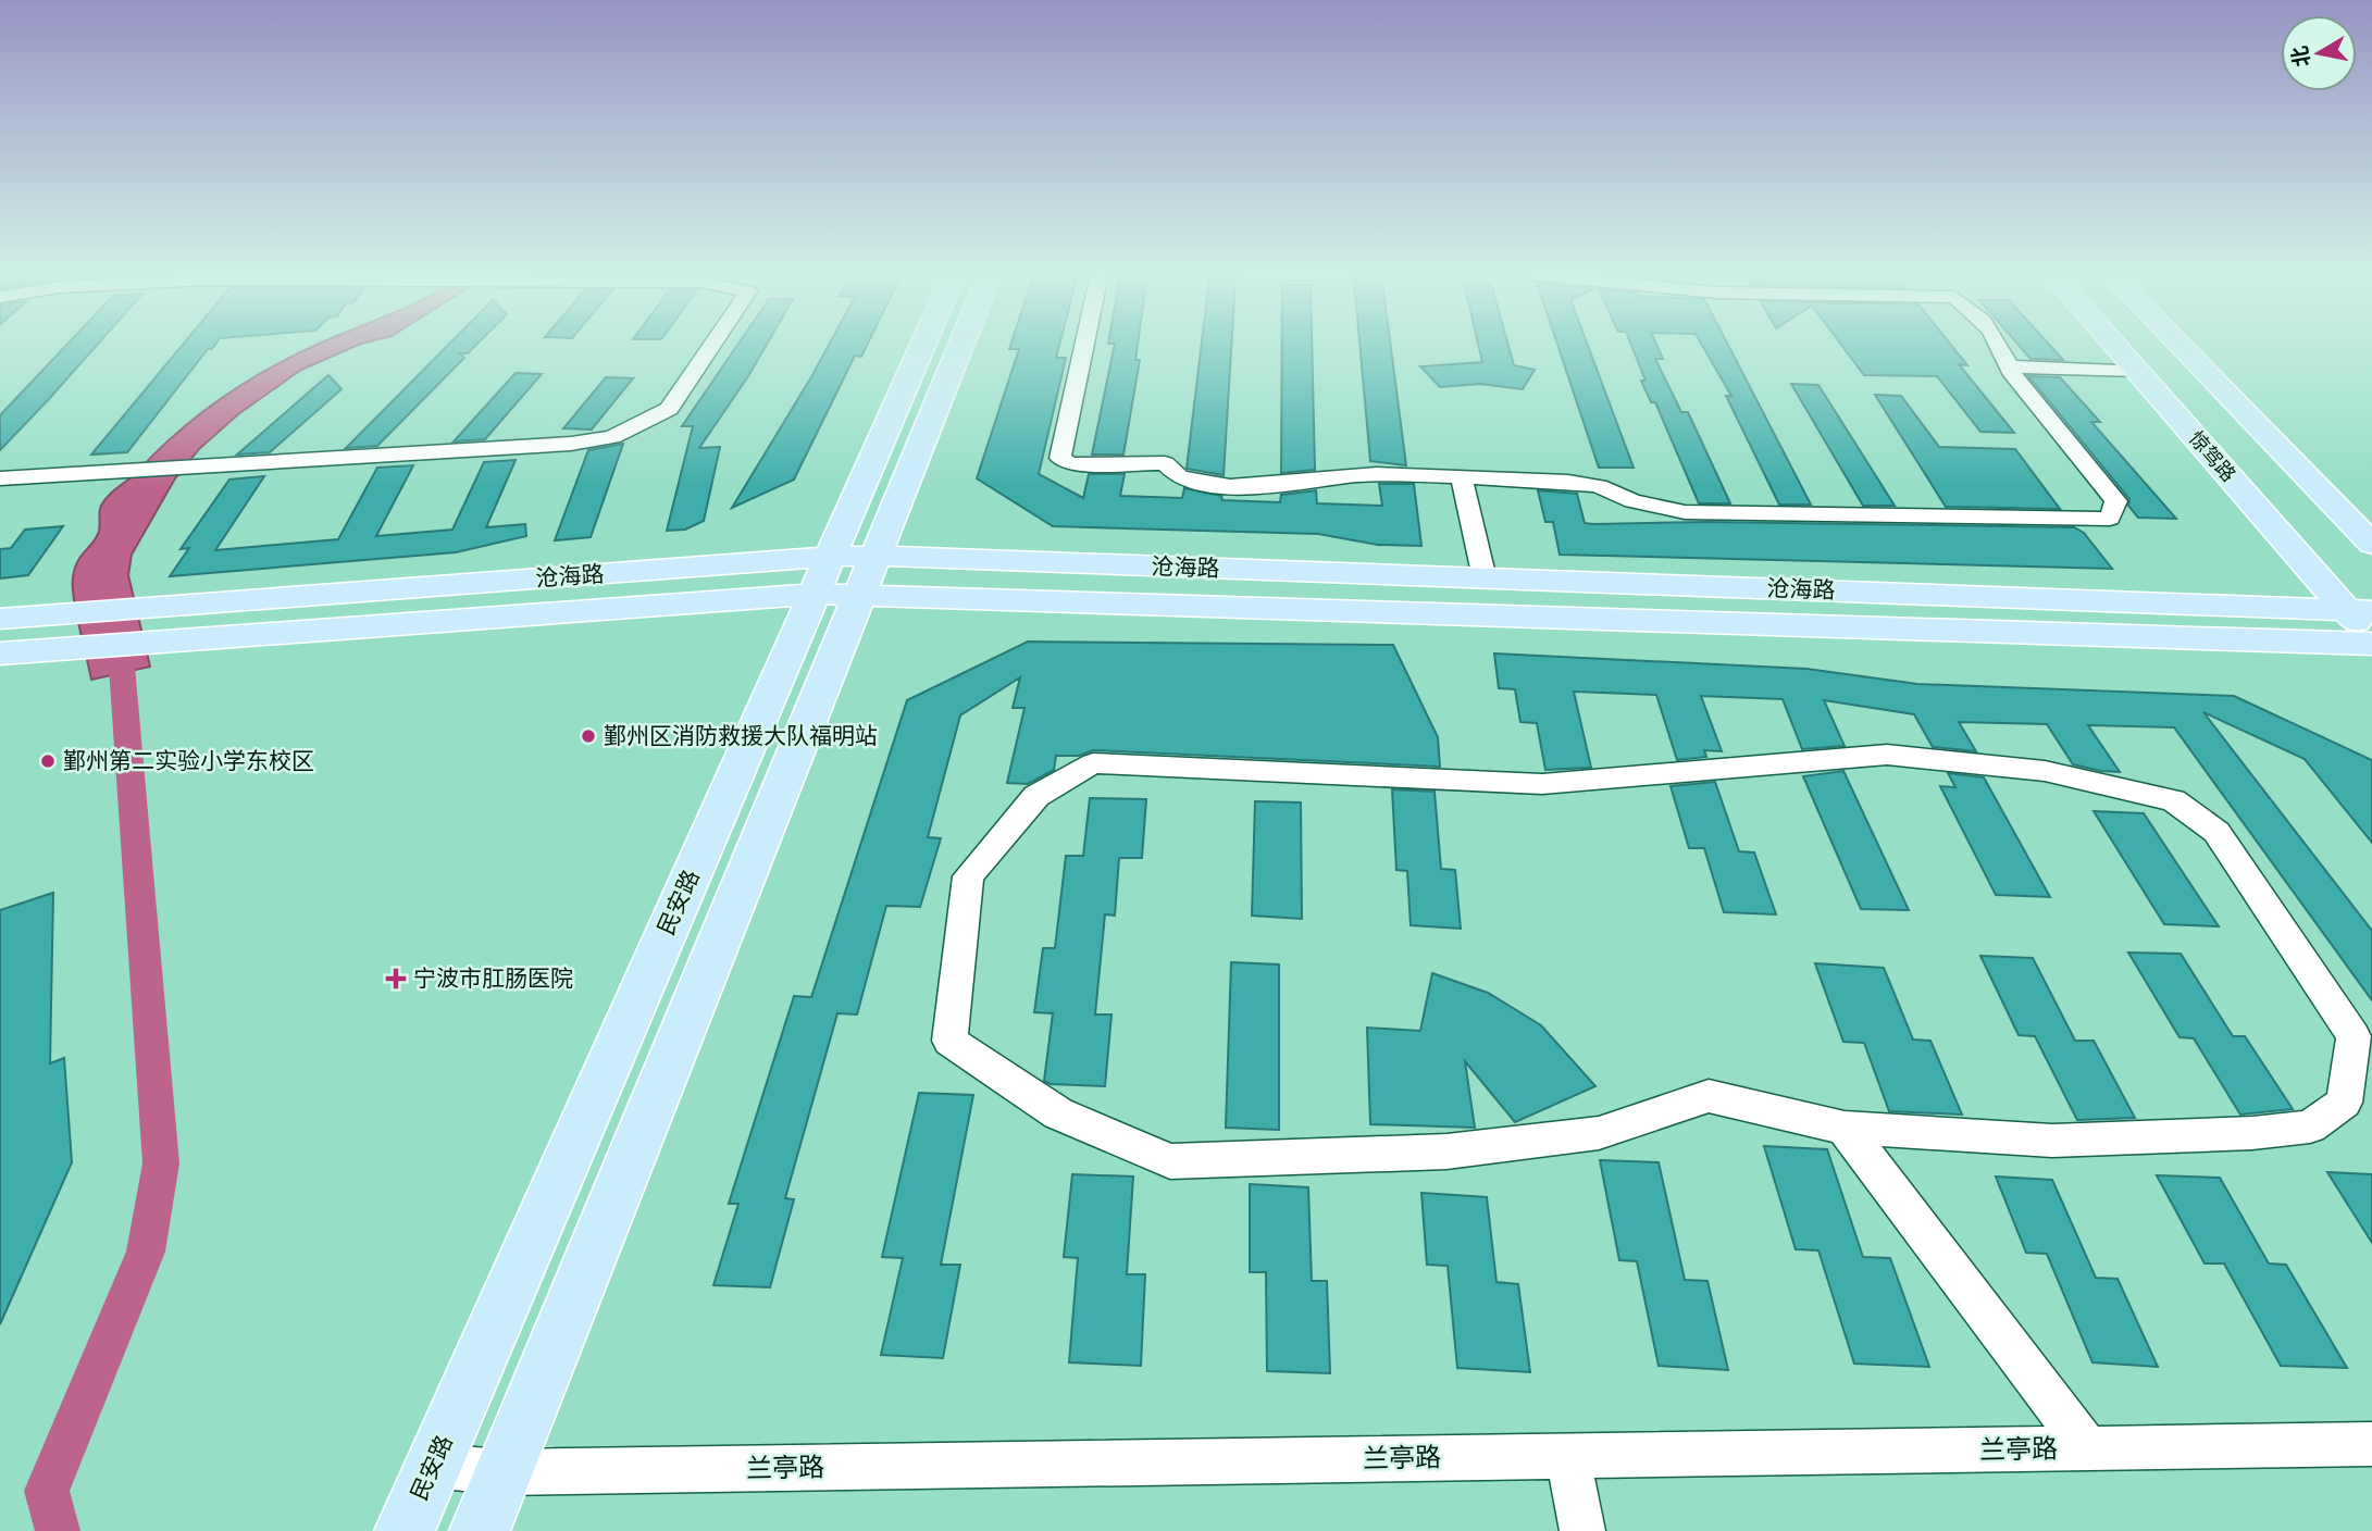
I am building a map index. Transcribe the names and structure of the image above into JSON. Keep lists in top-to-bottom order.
{
  "streets": {
    "main road": ["惊驾路", "沧海路", "民安路"],
    "street": ["兰亭路"]
  },
  "crossings": [
    ["惊驾路", "沧海路"],
    ["沧海路", "民安路"],
    ["民安路", "兰亭路"]
  ],
  "places": {
    "other": ["鄞州区消防救援大队福明站", "鄞州第二实验小学东校区"],
    "health": ["宁波市肛肠医院"]
  },
  "north": "left"
}
